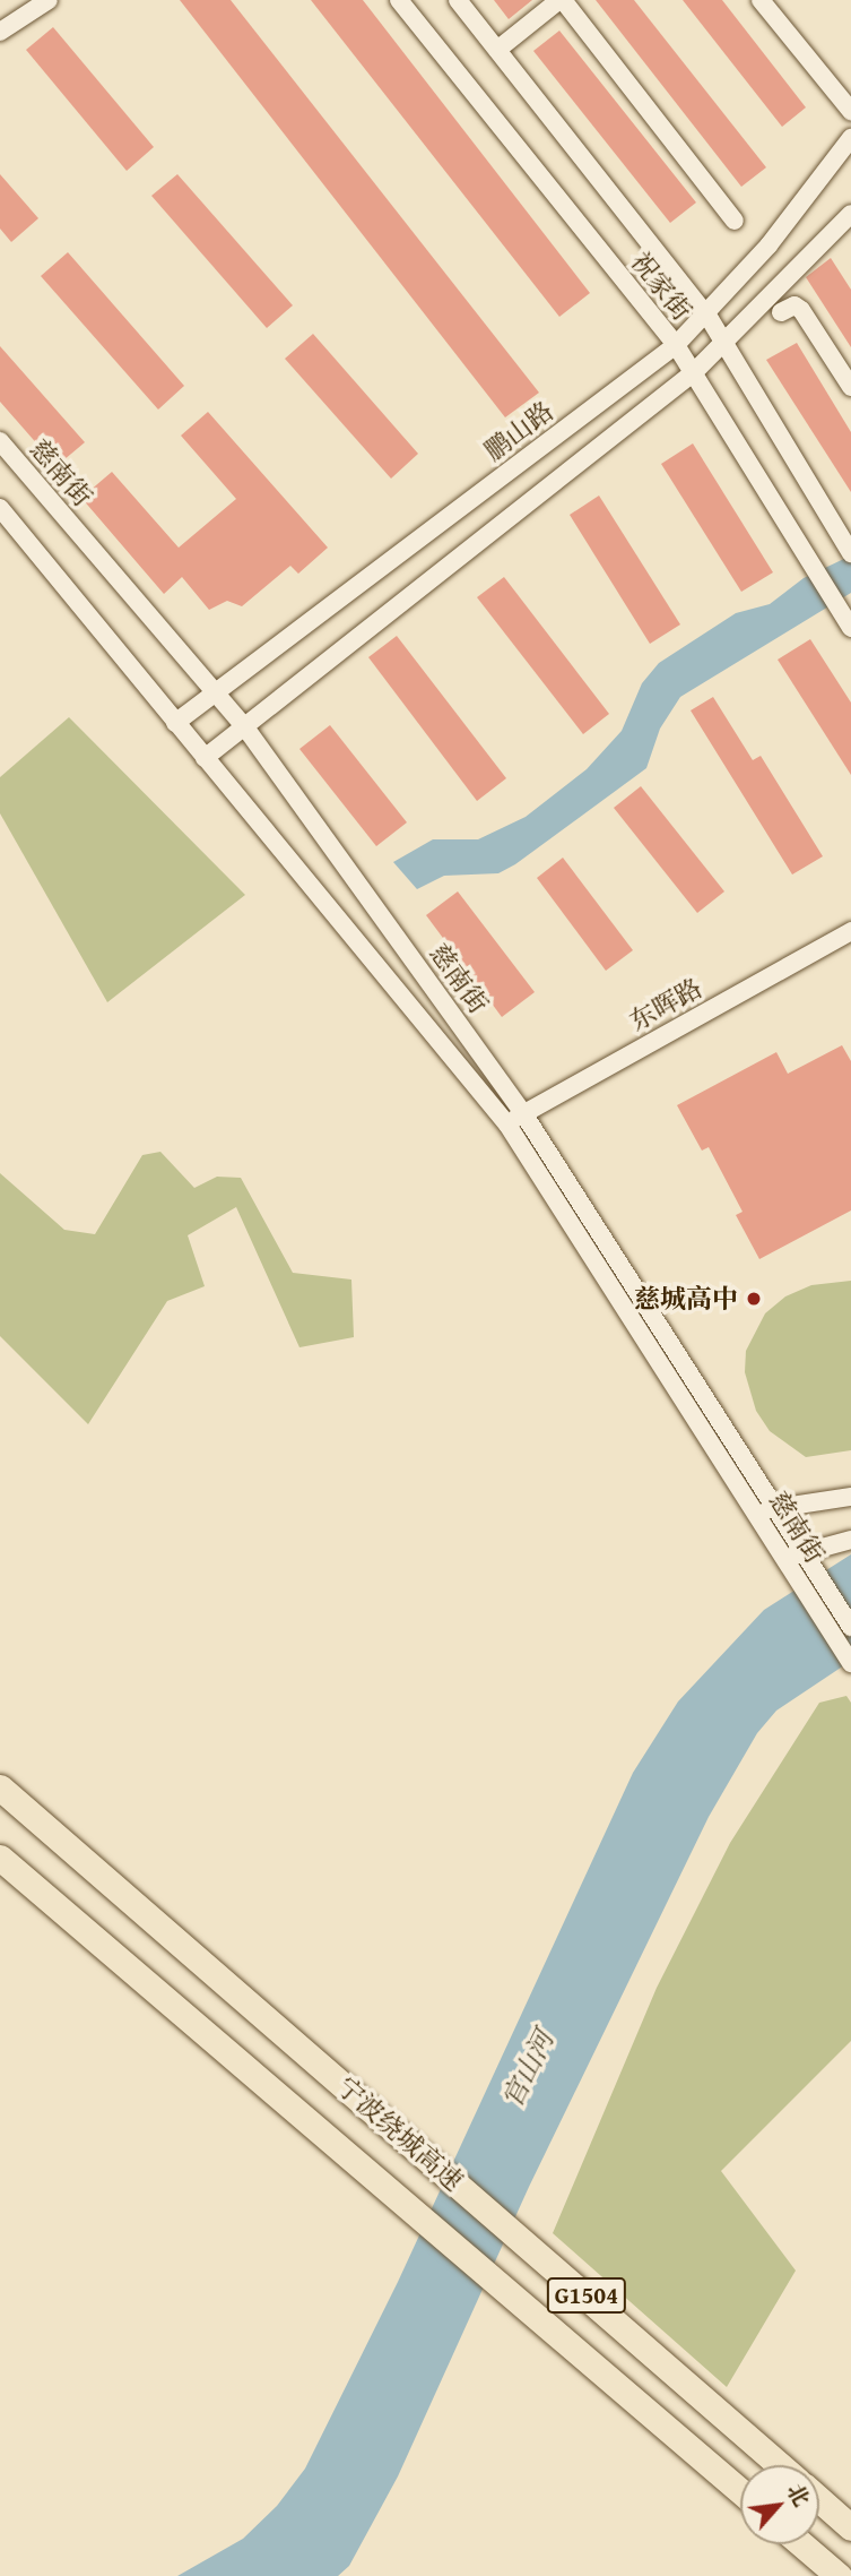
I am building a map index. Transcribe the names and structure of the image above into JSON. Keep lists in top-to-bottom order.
{
  "streets": {
    "highway": ["宁波绕城高速", "G1504"],
    "street": [
      "祝家街",
      "鹏山路",
      "慈南街",
      "东晖路"
    ]
  },
  "crossings": [
    ["祝家街", "鹏山路"],
    ["鹏山路", "慈南街"],
    ["慈南街", "东晖路"]
  ],
  "water": ["官山河"],
  "places": ["慈城高中"],
  "north": "top right"
}
